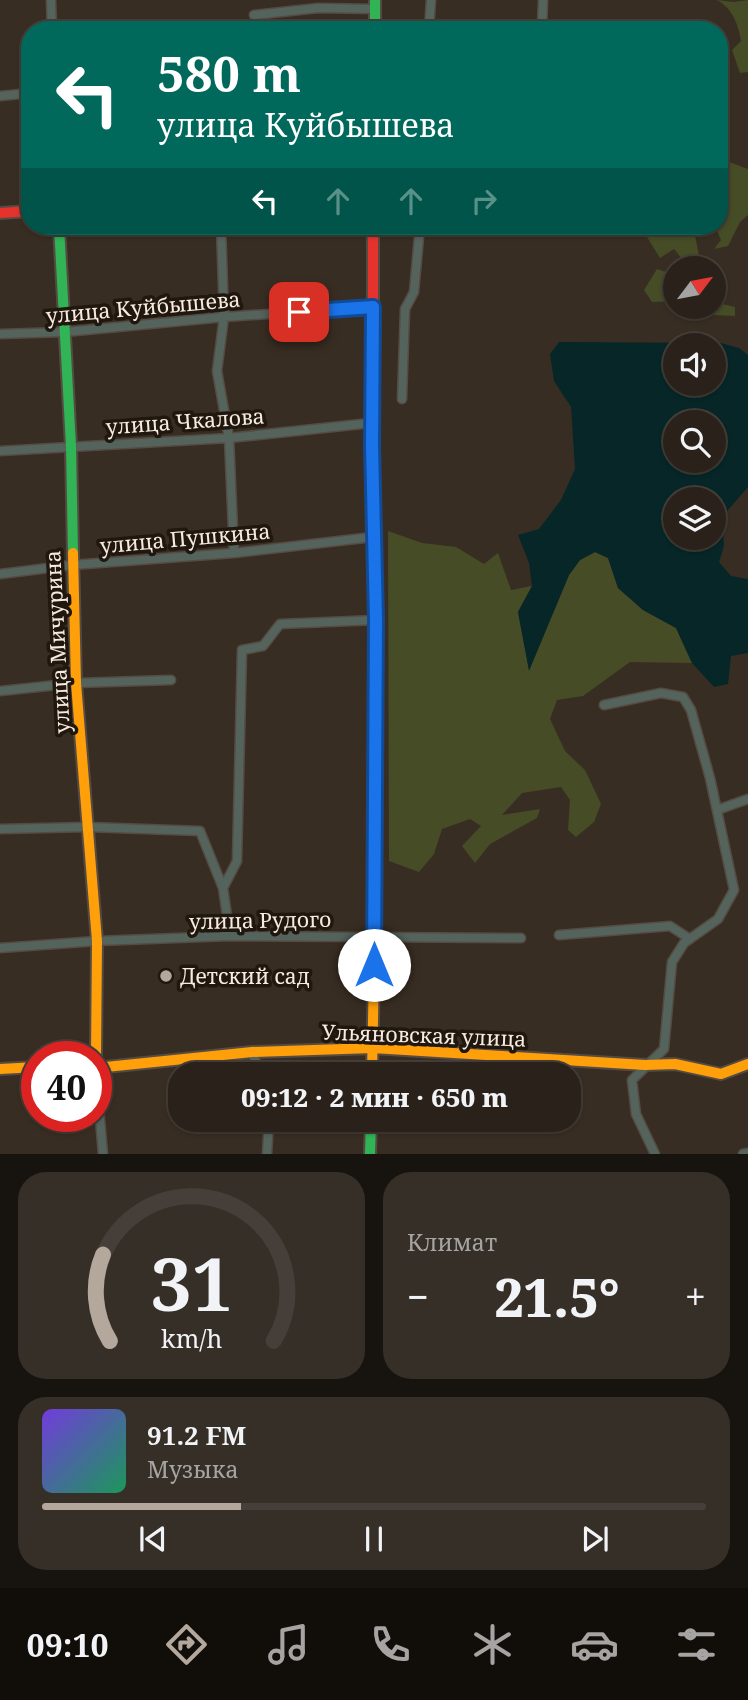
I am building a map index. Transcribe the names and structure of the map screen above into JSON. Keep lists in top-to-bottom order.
{
  "streets": {
    "street": [
      "улица Куйбышева",
      "улица Чкалова",
      "улица Пушкина",
      "улица Мичурина",
      "улица Рудого",
      "Ульяновская улица"
    ]
  },
  "crossings": [
    ["улица Куйбышева", "улица Мичурина"],
    ["улица Чкалова", "улица Мичурина"],
    ["улица Пушкина", "улица Мичурина"],
    ["улица Мичурина", "улица Рудого"]
  ],
  "places": ["Детский сад"],
  "north": "top right",
  "page": {
    "turn": ["580 m", "улица Куйбышева"],
    "limit": "40",
    "trip": "09:12 · 2 мин · 650 m",
    "tile": "Климат",
    "heat": ["−", "21.5°", "+"],
    "song": ["91.2 FM", "Музыка"],
    "tabs": "09:10",
    "gauge": ["31", "km/h"]
  }
}
